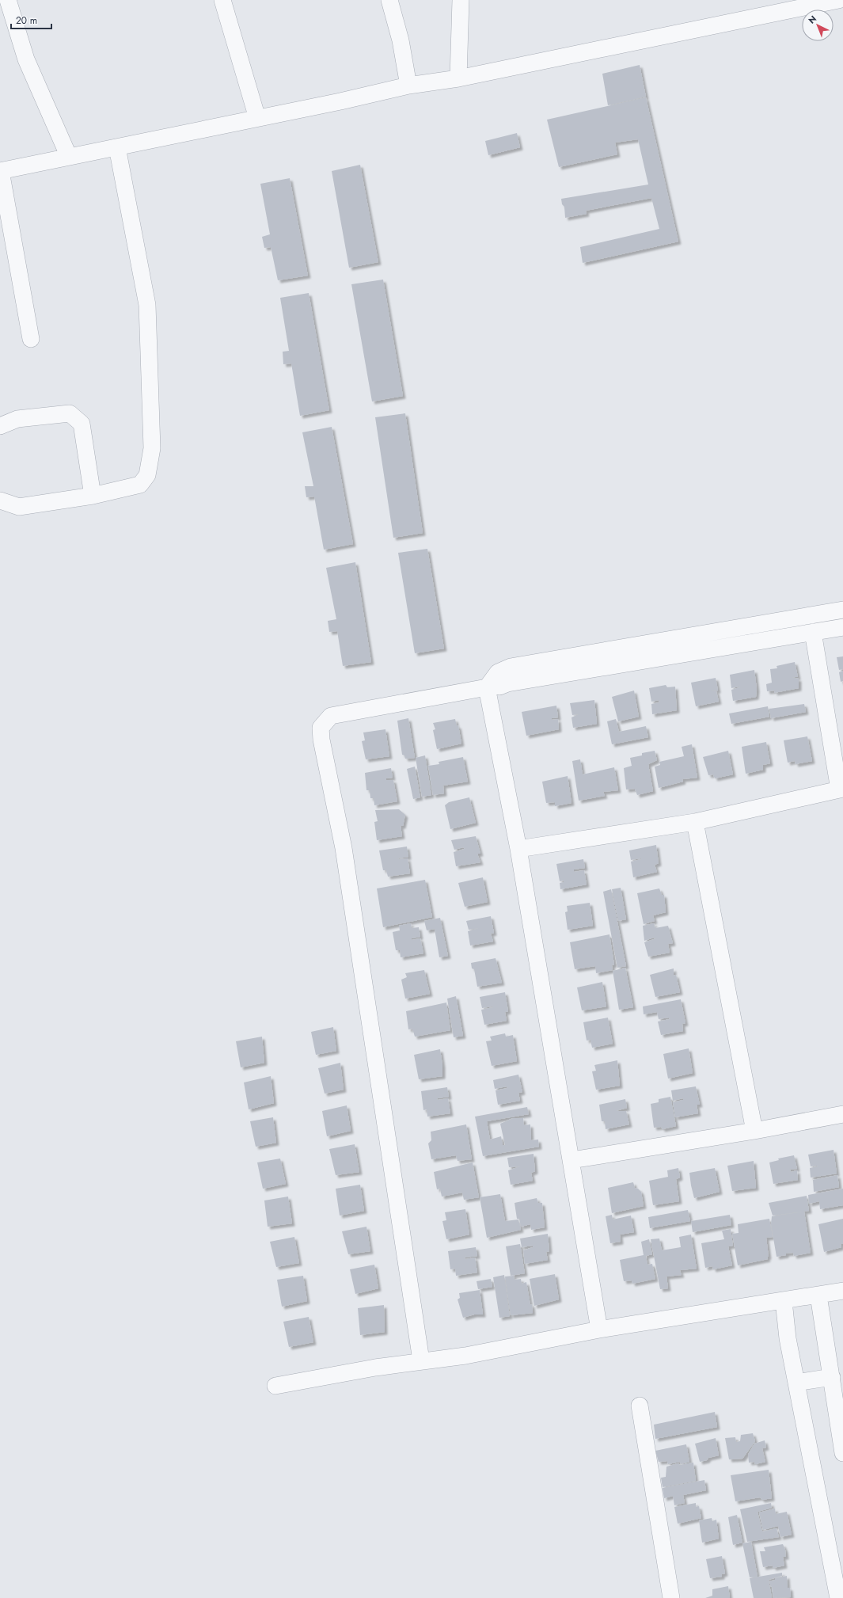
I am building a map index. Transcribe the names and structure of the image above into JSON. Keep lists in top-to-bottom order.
{
  "scale_bar": "20 m",
  "north": "top left"
}
